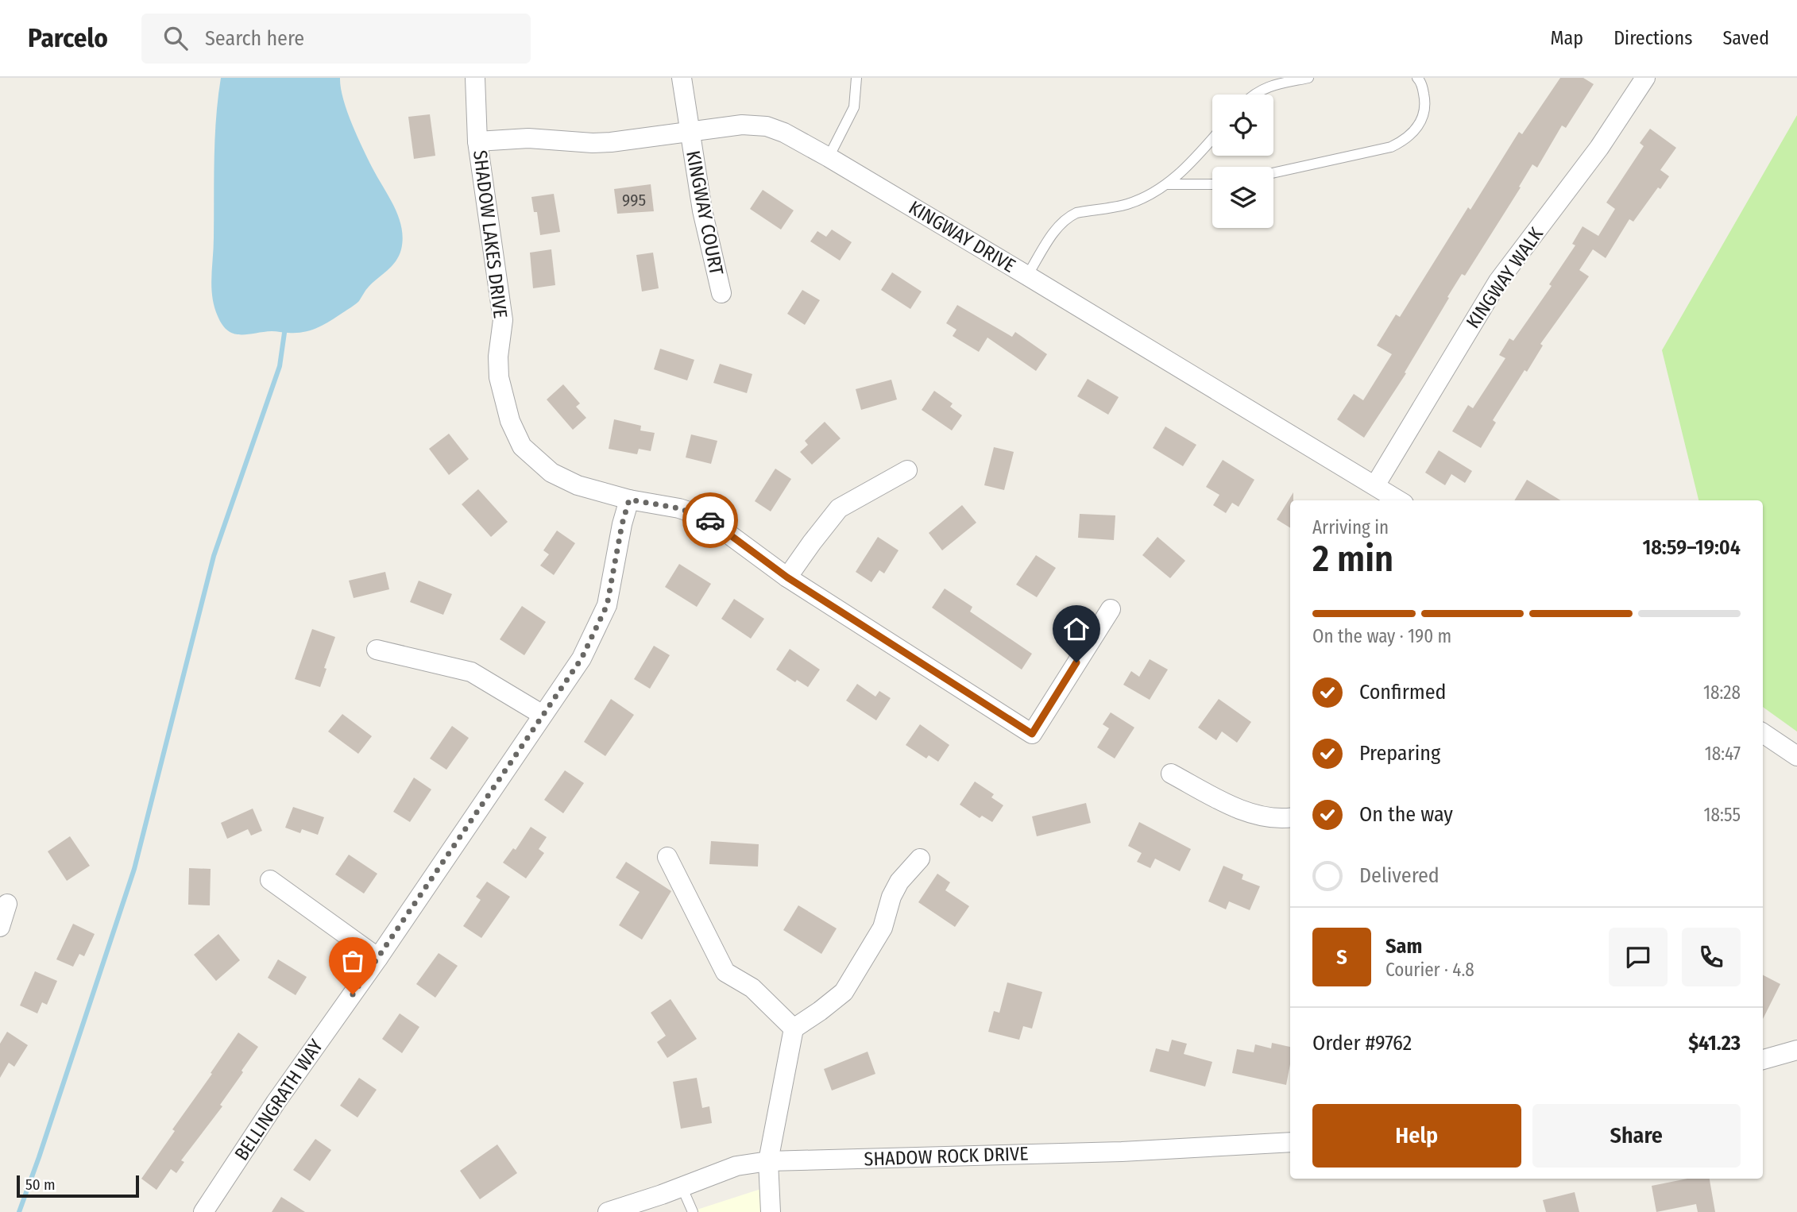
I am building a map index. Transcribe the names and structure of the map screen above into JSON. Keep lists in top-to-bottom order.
{
  "streets": {
    "street": [
      "KINGWAY COURT",
      "SHADOW LAKES DRIVE",
      "KINGWAY DRIVE",
      "KINGWAY WALK",
      "BELLINGRATH WAY",
      "SHADOW ROCK DRIVE"
    ]
  },
  "crossings": [
    ["KINGWAY COURT", "KINGWAY DRIVE"],
    ["SHADOW LAKES DRIVE", "KINGWAY DRIVE"],
    ["SHADOW LAKES DRIVE", "BELLINGRATH WAY"],
    ["KINGWAY DRIVE", "KINGWAY WALK"]
  ],
  "house_numbers": ["995"],
  "scale_bar": "50 m",
  "page": {
    "header": "Parcelo",
    "search": "Search here",
    "nav": ["Map", "Directions", "Saved"],
    "heading": ["2 min", "Arriving in", "18:59–19:04"],
    "panel": [
      "Sam",
      "Courier · 4.8",
      "Order #9762",
      "$41.23"
    ],
    "bar": "On the way · 190 m",
    "list": [
      ["Confirmed", "18:28"],
      ["Preparing", "18:47"],
      ["On the way", "18:55"],
      "Delivered"
    ],
    "round": "S",
    "buttons": ["Help", "Share"],
    "scale": "50 m"
  }
}
